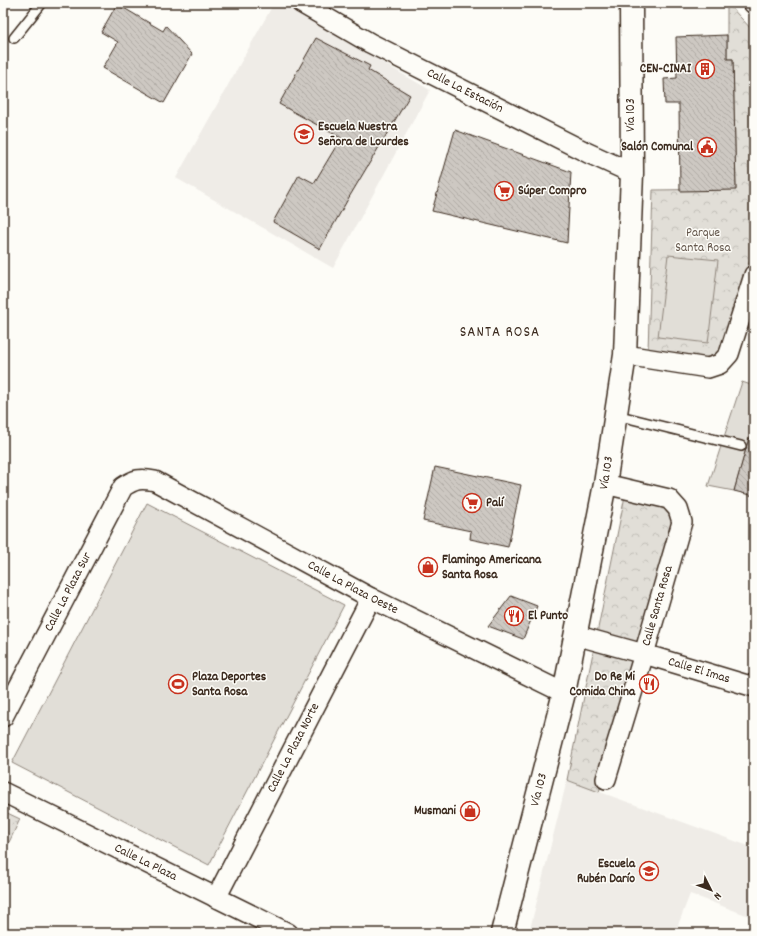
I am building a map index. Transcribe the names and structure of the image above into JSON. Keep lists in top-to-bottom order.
{
  "streets": {
    "main road": ["Vía 103"],
    "street": [
      "Calle La Estación",
      "Calle La Plaza Oeste",
      "Calle La Plaza Sur",
      "Calle Santa Rosa",
      "Calle El Imas",
      "Calle La Plaza Norte",
      "Calle La Plaza"
    ]
  },
  "crossings": [
    ["Calle La Estación", "Vía 103"],
    ["Vía 103", "Calle La Plaza Oeste"],
    ["Vía 103", "Calle Santa Rosa"],
    ["Vía 103", "Calle El Imas"],
    ["Calle La Plaza Oeste", "Calle La Plaza Sur"],
    ["Calle La Plaza Oeste", "Calle La Plaza Norte"],
    ["Calle Santa Rosa", "Calle El Imas"],
    ["Calle La Plaza Norte", "Calle La Plaza"]
  ],
  "districts": ["SANTA ROSA"],
  "parks": ["Parque Santa Rosa"],
  "places": {
    "building": ["CEN-CINAI"],
    "school or university": ["Escuela Nuestra Señora de Lourdes", "Escuela Rubén Darío"],
    "public building": ["Salón Comunal"],
    "supermarket": ["Súper Compro", "Palí"],
    "shop": ["Flamingo Americana Santa Rosa", "Musmani"],
    "restaurant": ["El Punto", "Do Re Mi Comida China"],
    "sports": ["Plaza Deportes Santa Rosa"]
  },
  "north": "bottom right"
}
